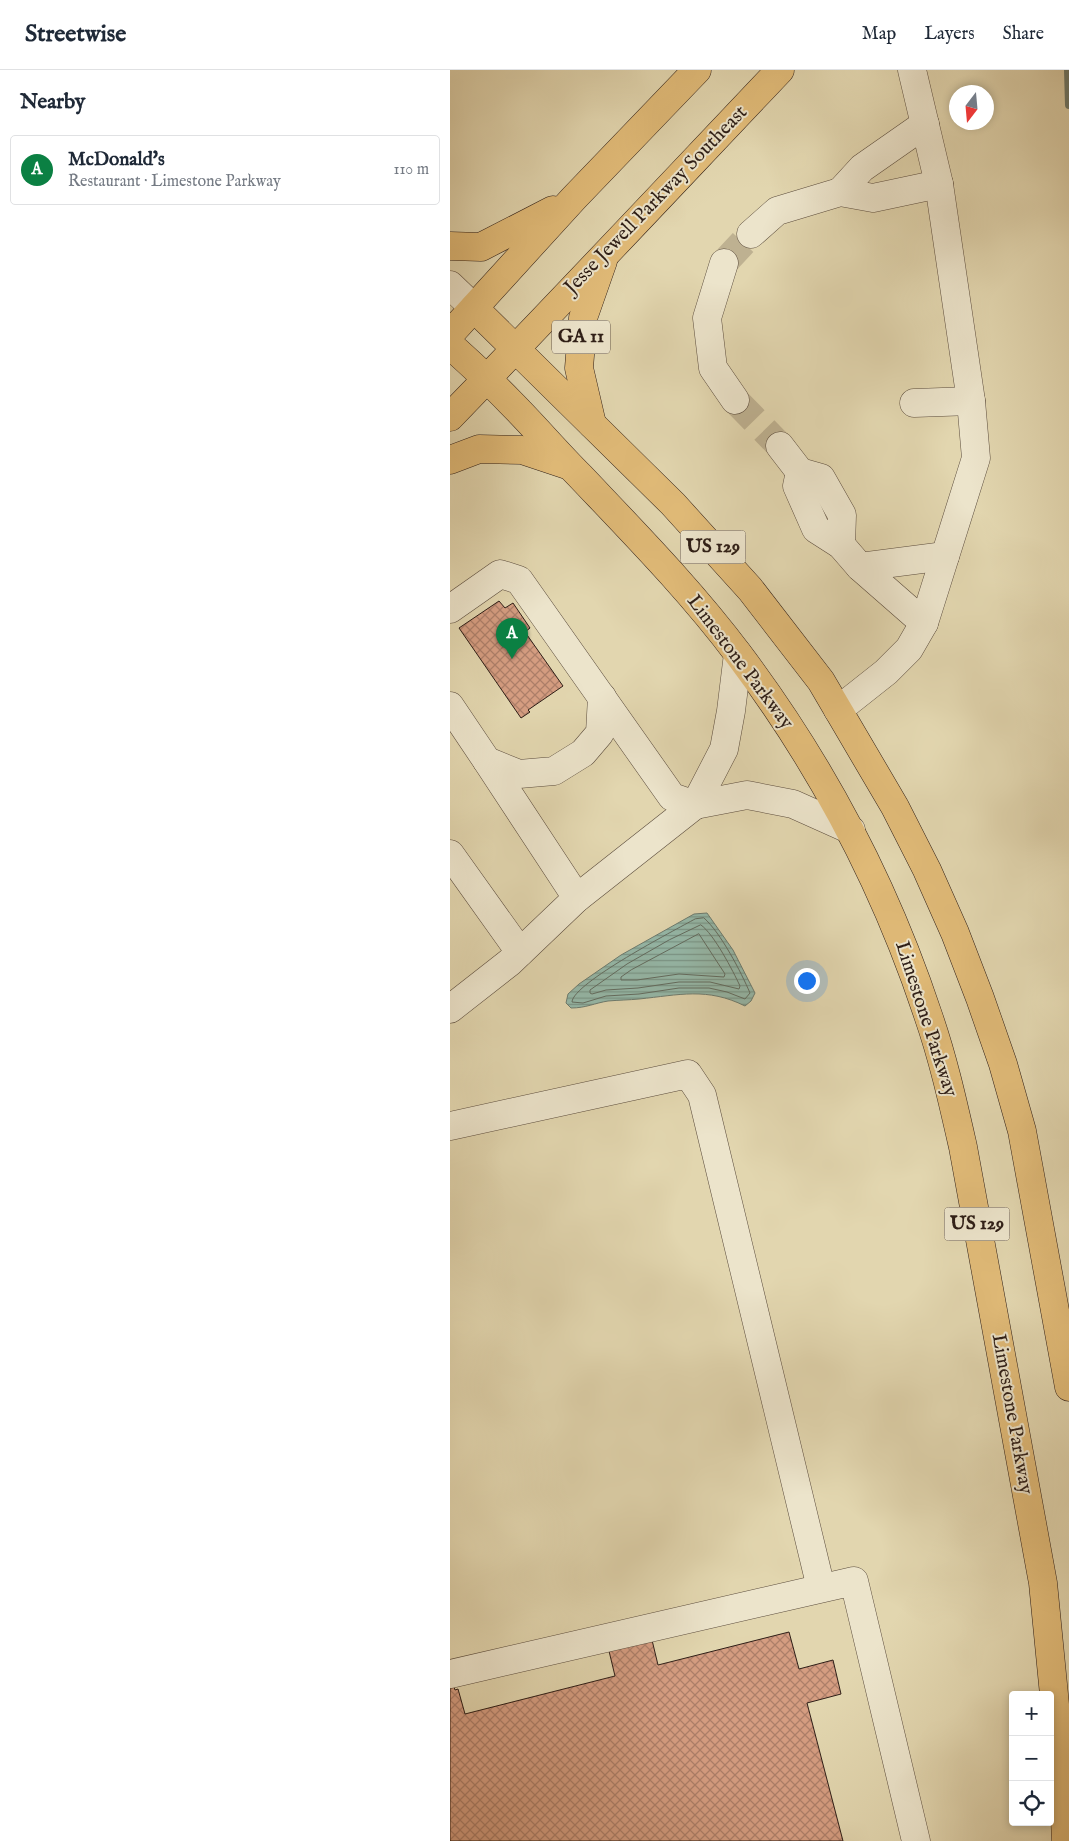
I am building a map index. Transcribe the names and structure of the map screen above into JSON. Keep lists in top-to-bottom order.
{
  "streets": {
    "main road": [
      "Jesse Jewell Parkway Southeast",
      "GA 11",
      "US 129",
      "Limestone Parkway"
    ]
  },
  "crossings": [
    ["Jesse Jewell Parkway Southeast", "GA 11"],
    ["Jesse Jewell Parkway Southeast", "US 129"],
    ["Jesse Jewell Parkway Southeast", "Limestone Parkway"],
    ["GA 11", "US 129"],
    ["US 129", "Limestone Parkway"]
  ],
  "north": "bottom",
  "page": {
    "header": "Streetwise",
    "nav": ["Map", "Layers", "Share"],
    "heading": "Nearby",
    "list": [
      {
        "mark": "A",
        "name": "McDonald's",
        "note": "Restaurant · Limestone Parkway",
        "value": "110 m"
      }
    ],
    "pins": "A",
    "map_buttons": ["+", "−"]
  }
}
